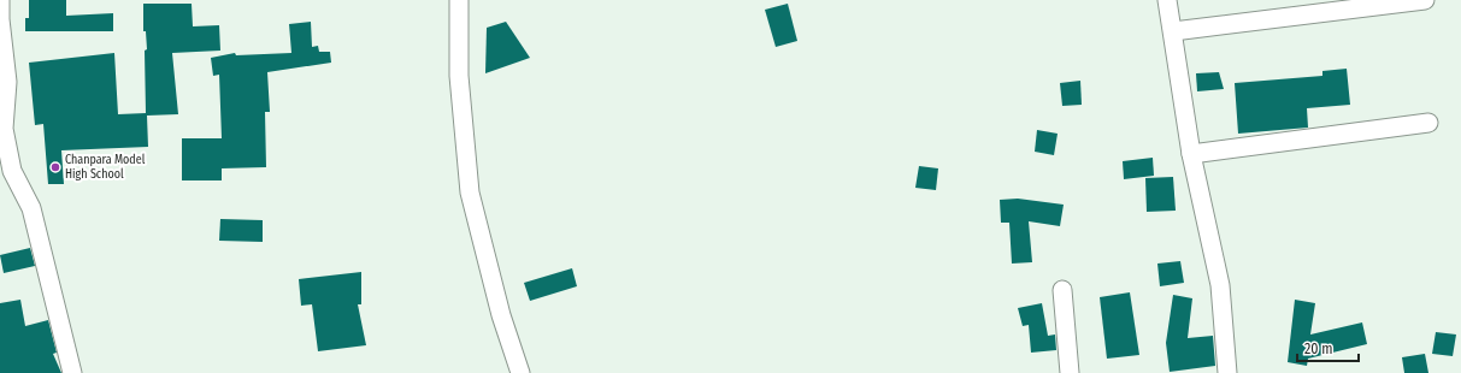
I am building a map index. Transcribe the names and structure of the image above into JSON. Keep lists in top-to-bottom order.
{
  "places": ["Chanpara Model High School"],
  "scale_bar": "20 m"
}
